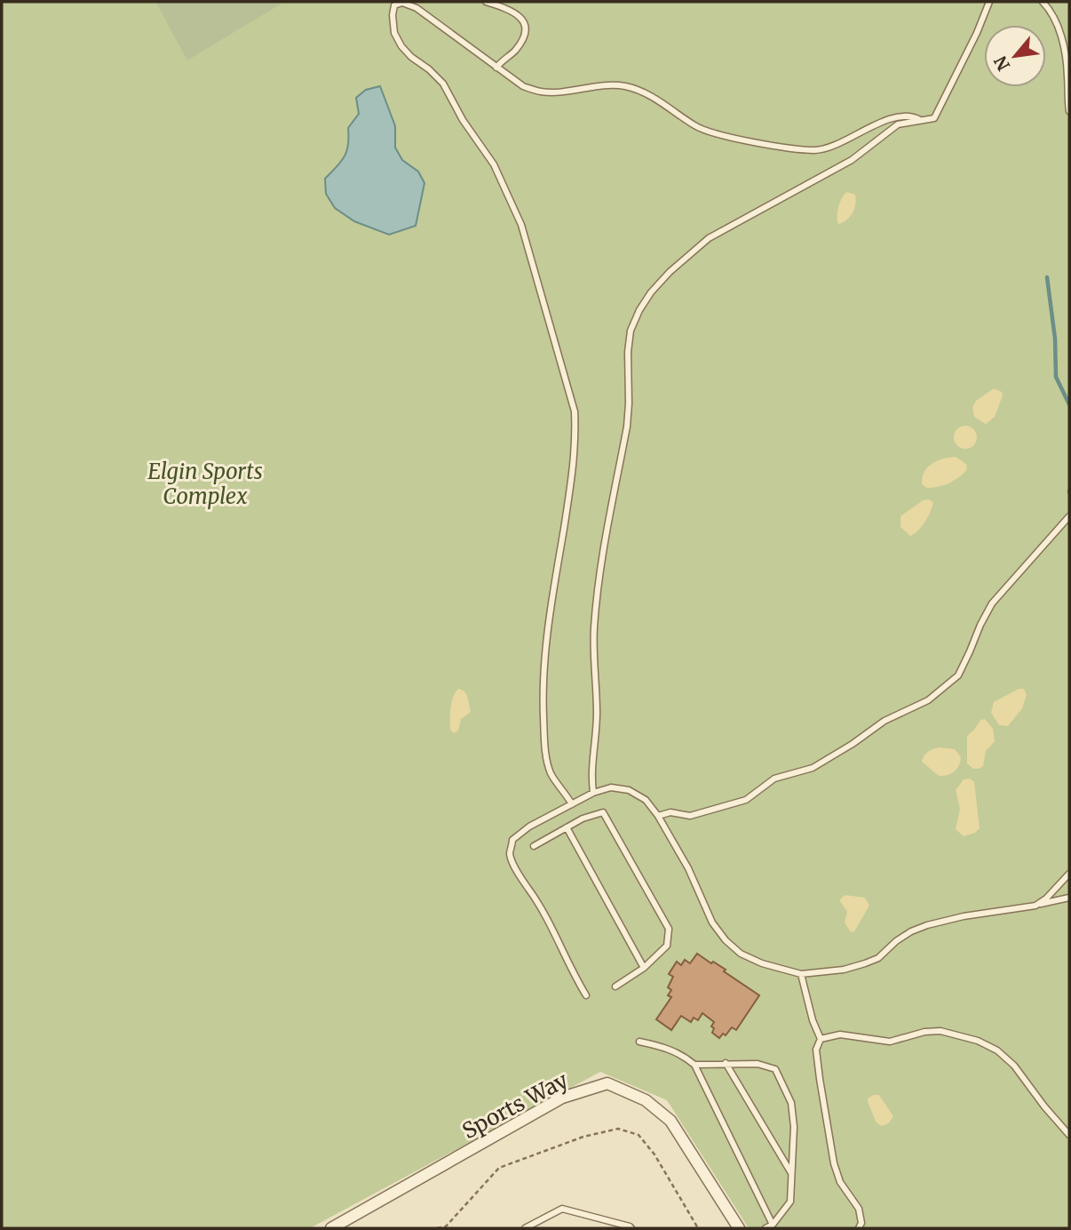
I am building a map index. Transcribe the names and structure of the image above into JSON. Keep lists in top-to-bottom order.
{
  "streets": {
    "street": ["Sports Way"]
  },
  "parks": ["Elgin Sports Complex"],
  "north": "bottom left"
}
